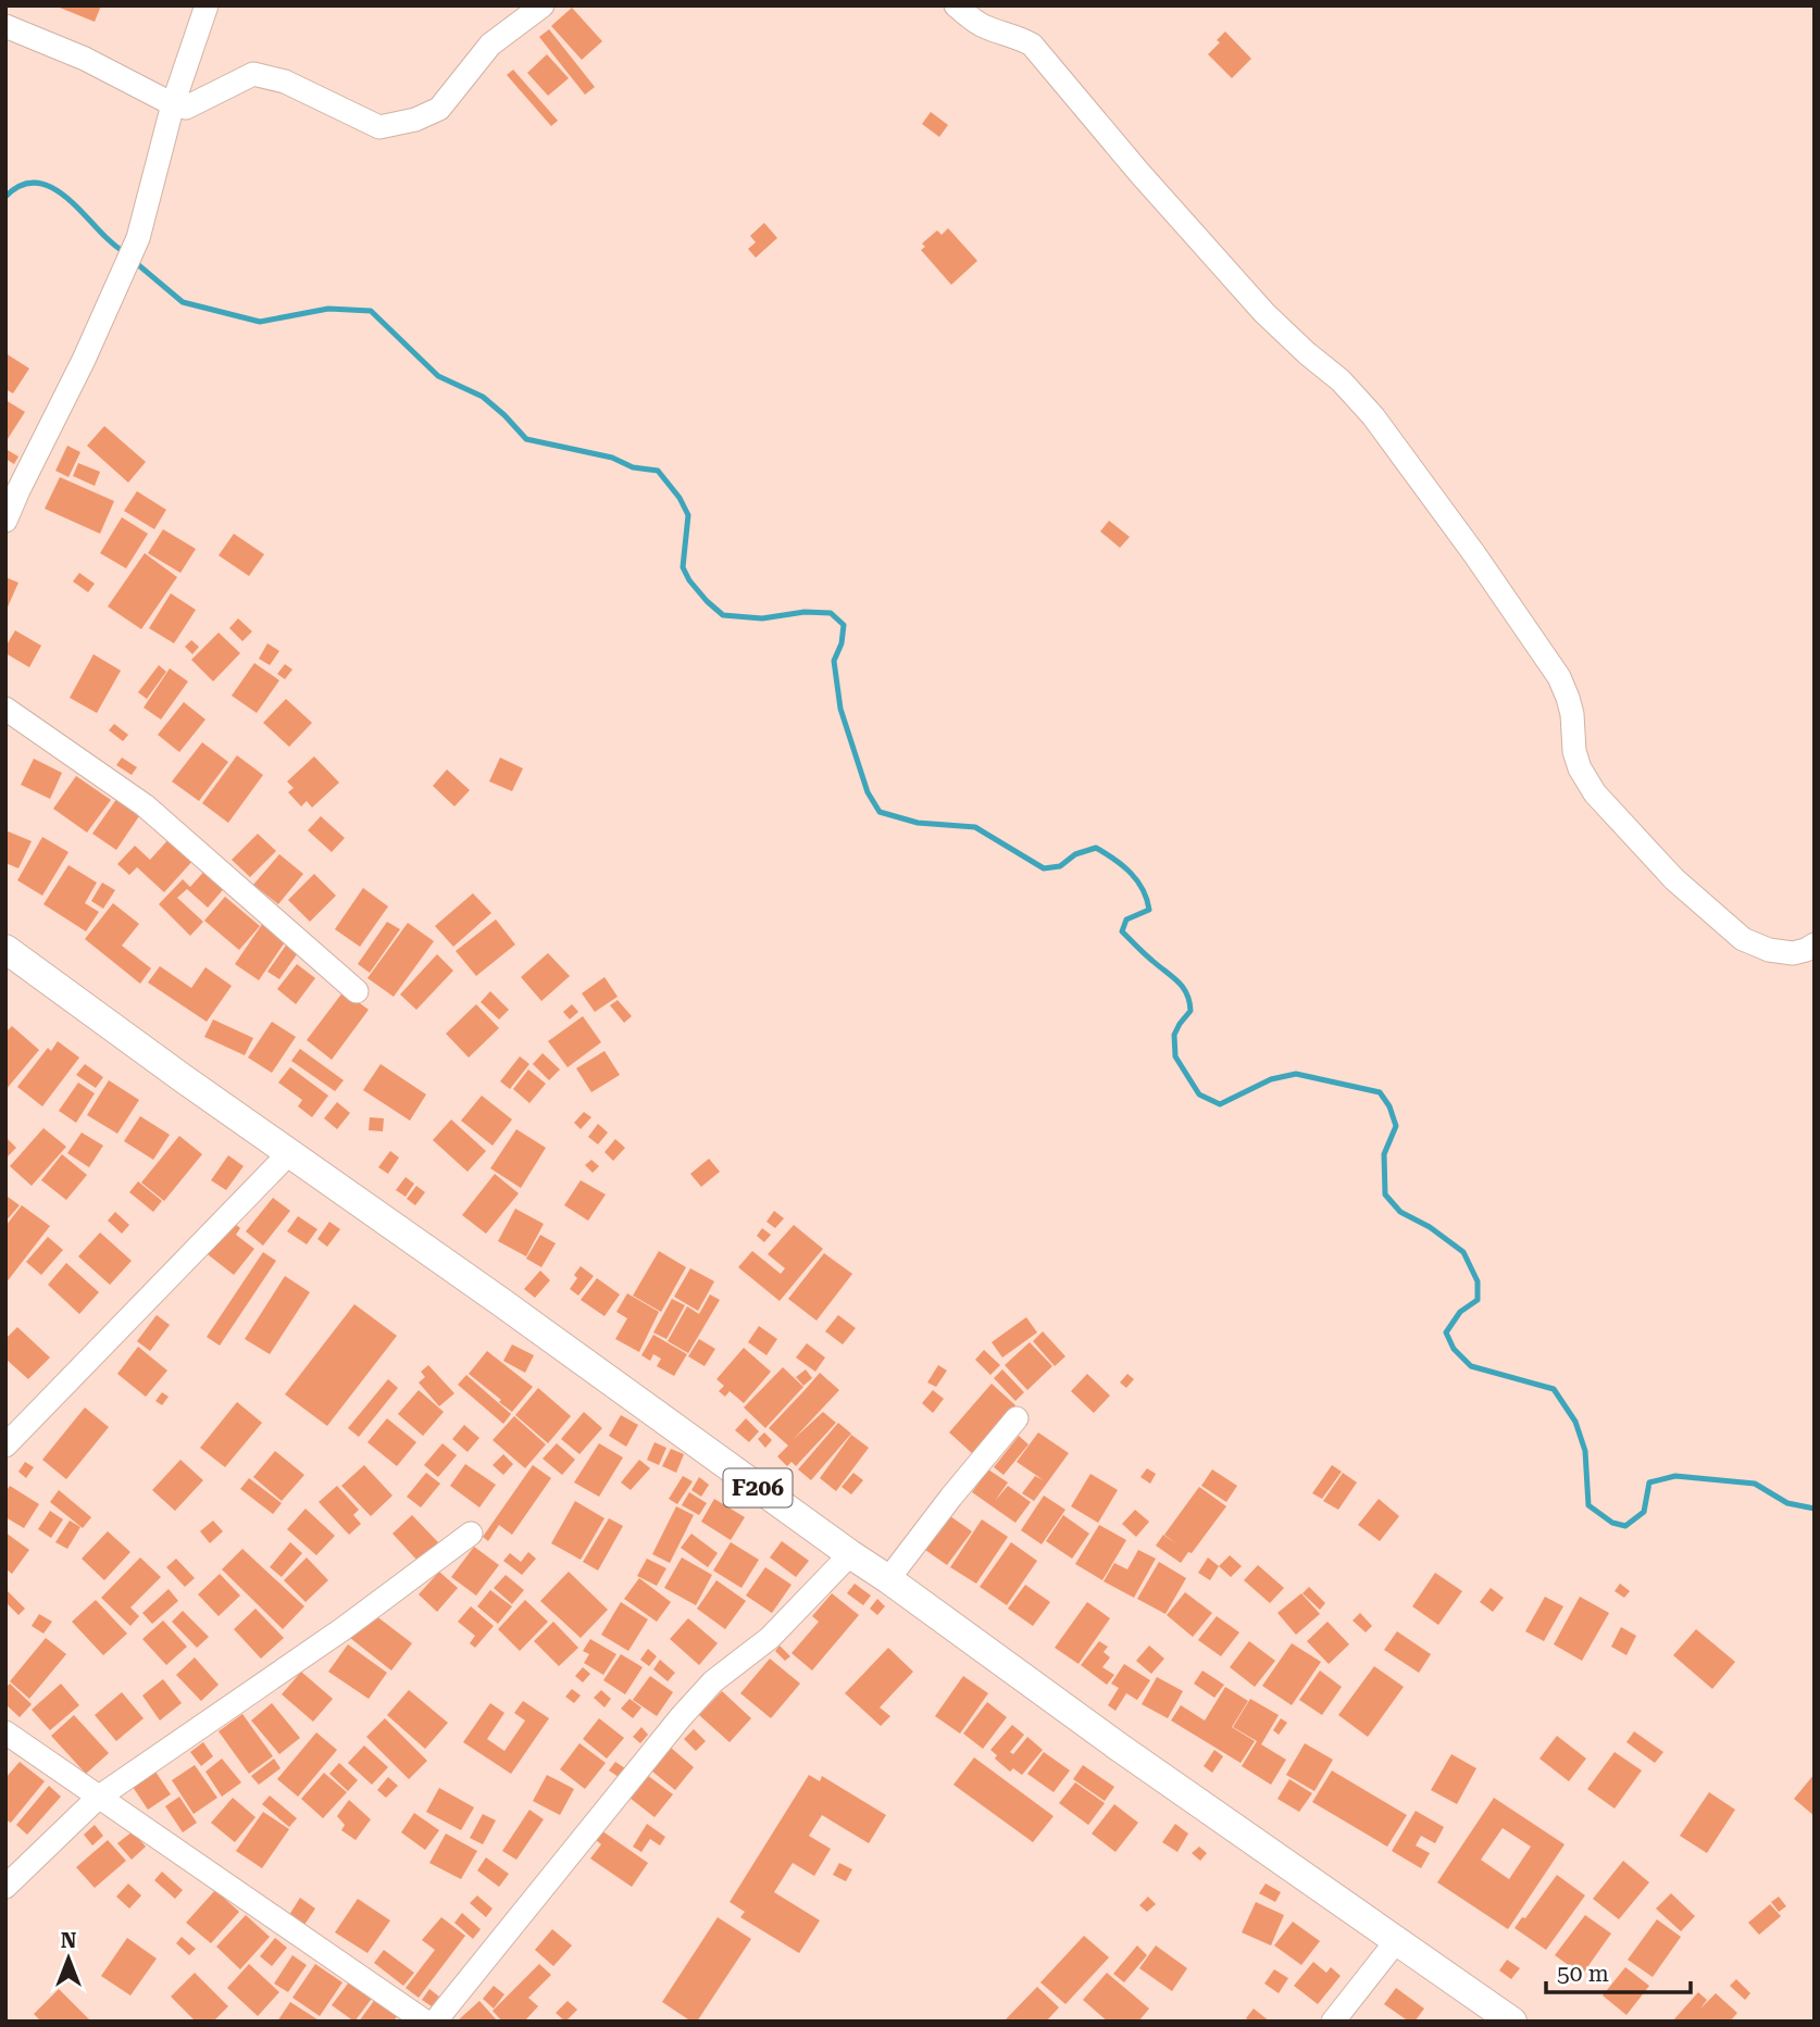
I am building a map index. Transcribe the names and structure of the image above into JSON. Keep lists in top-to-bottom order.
{
  "streets": {
    "main road": ["F206"]
  },
  "scale_bar": "50 m",
  "north": "top"
}
